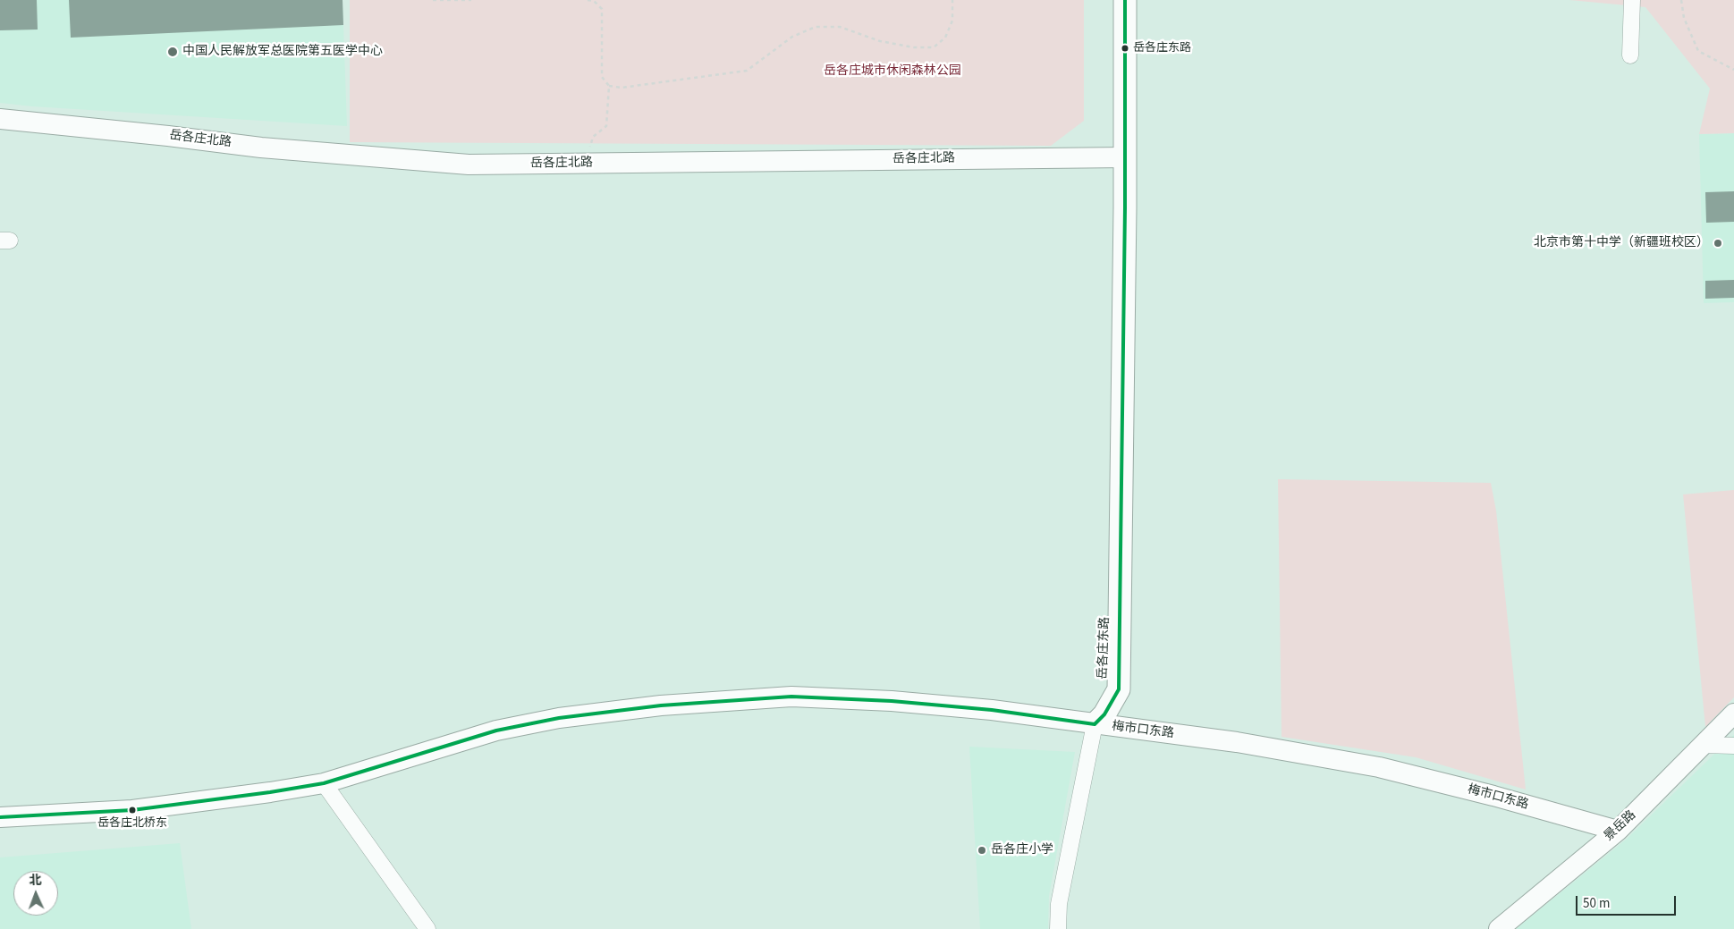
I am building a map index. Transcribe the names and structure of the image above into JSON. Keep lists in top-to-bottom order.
{
  "streets": {
    "main road": ["岳各庄东路"],
    "street": ["岳各庄北路", "梅市口东路", "景岳路"]
  },
  "crossings": [
    ["岳各庄北路", "岳各庄东路"],
    ["岳各庄东路", "梅市口东路"],
    ["梅市口东路", "景岳路"]
  ],
  "parks": ["岳各庄城市休闲森林公园"],
  "places": [
    "岳各庄东路",
    "中国人民解放军总医院第五医学中心",
    "北京市第十中学（新疆班校区）",
    "岳各庄北桥东",
    "岳各庄小学"
  ],
  "scale_bar": "50 m",
  "north": "top"
}
